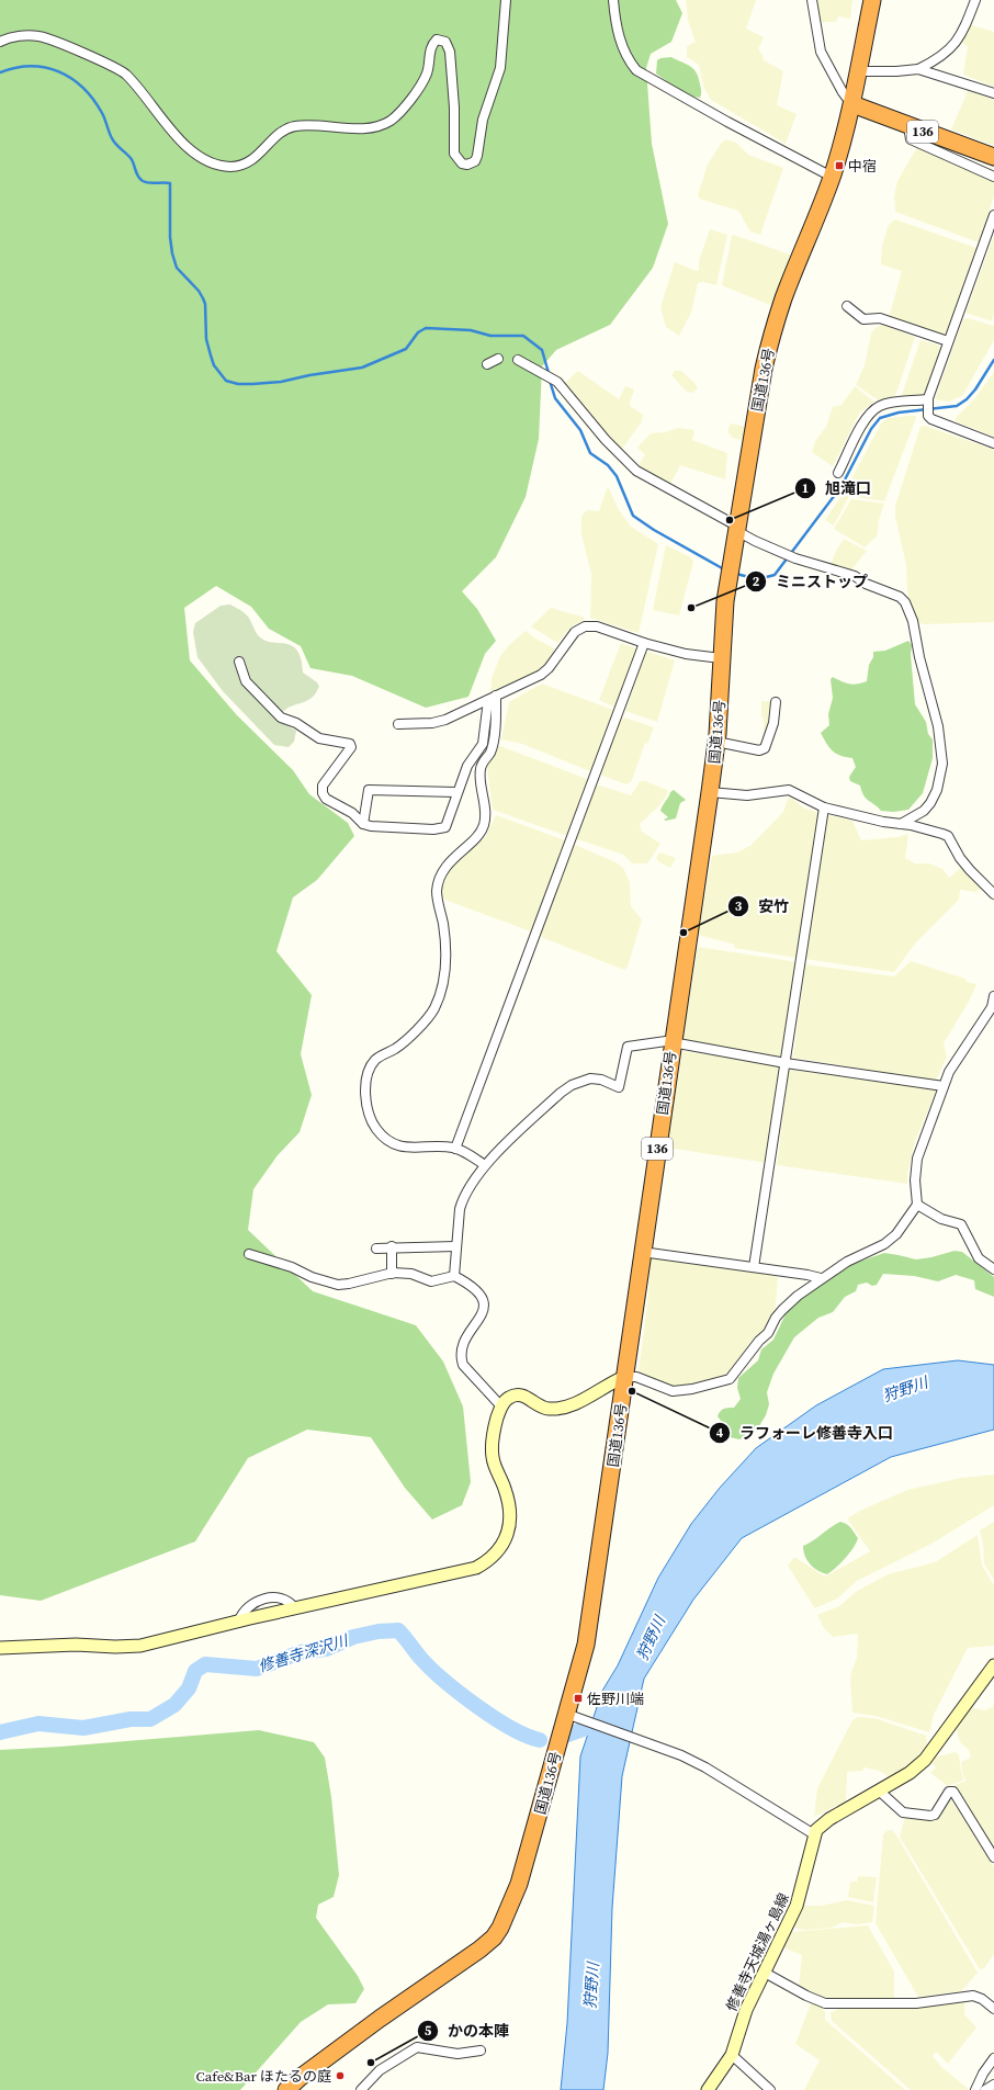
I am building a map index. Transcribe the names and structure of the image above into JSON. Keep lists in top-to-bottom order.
{
  "streets": {
    "highway": ["136", "国道136号"],
    "street": ["修善寺天城湯ヶ島線"]
  },
  "crossings": [
    ["136", "国道136号"]
  ],
  "water": ["狩野川", "修善寺深沢川"],
  "places": {
    "transit": ["中宿", "佐野川端"],
    "other": [
      "旭滝口",
      "ミニストップ",
      "安竹",
      "ラフォーレ修善寺入口",
      "かの本陣",
      "Cafe&Bar ほたるの庭"
    ]
  }
}
